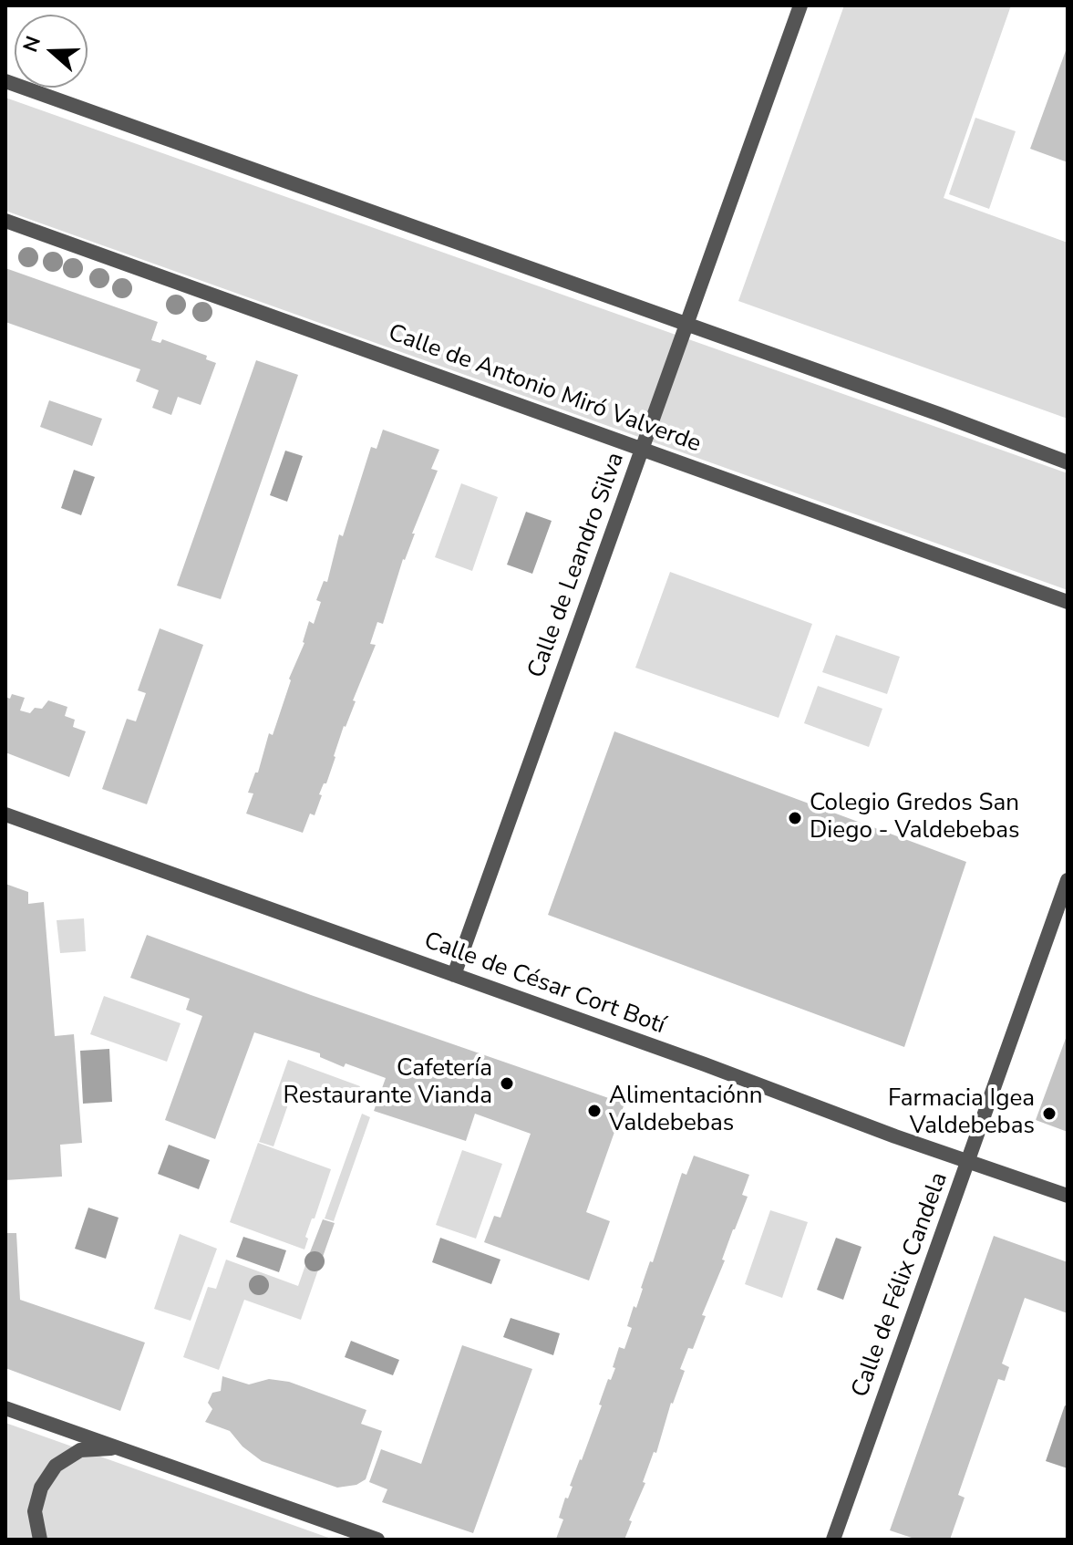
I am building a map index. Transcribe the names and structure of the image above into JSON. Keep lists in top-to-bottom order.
{
  "streets": {
    "street": [
      "Calle de Antonio Miró Valverde",
      "Calle de Leandro Silva",
      "Calle de César Cort Botí",
      "Calle de Félix Candela"
    ]
  },
  "crossings": [
    ["Calle de Antonio Miró Valverde", "Calle de Leandro Silva"],
    ["Calle de Leandro Silva", "Calle de César Cort Botí"],
    ["Calle de César Cort Botí", "Calle de Félix Candela"]
  ],
  "places": [
    "Colegio Gredos San Diego - Valdebebas",
    "Cafetería Restaurante Vianda",
    "Alimentaciónn Valdebebas",
    "Farmacia Igea Valdebebas"
  ],
  "north": "left"
}
